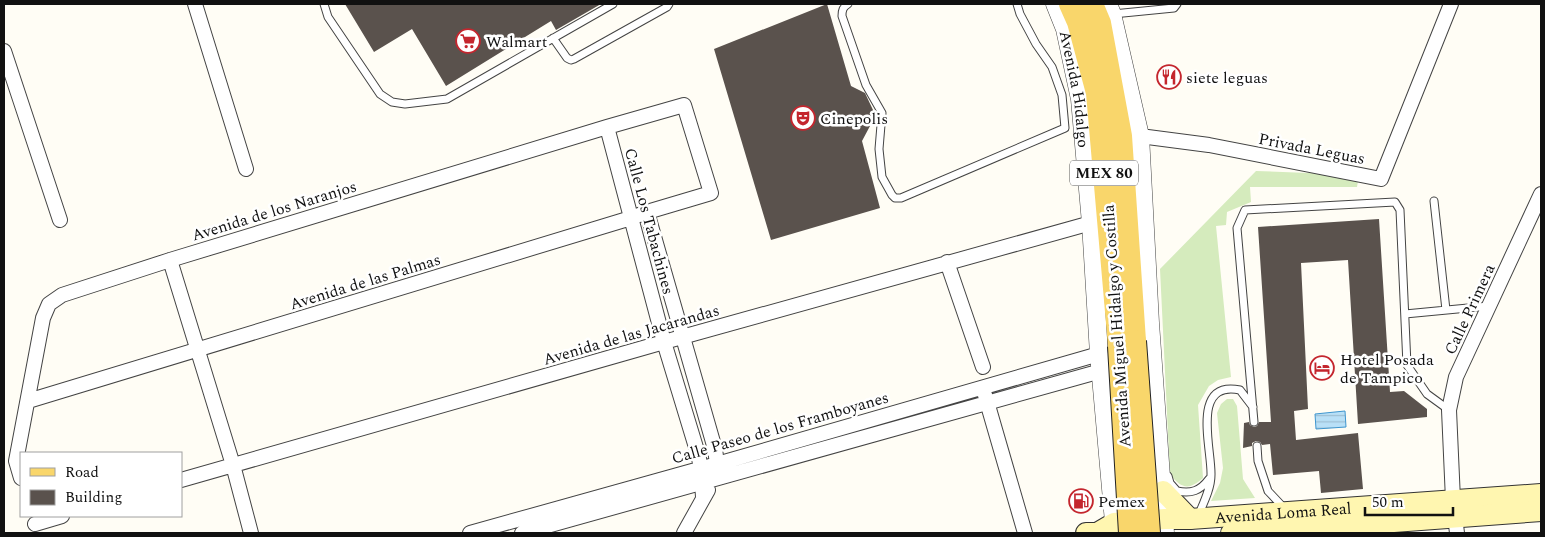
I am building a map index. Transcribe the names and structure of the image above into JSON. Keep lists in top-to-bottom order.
{
  "streets": {
    "main road": ["MEX 80", "Avenida Miguel Hidalgo y Costilla", "Avenida Loma Real"],
    "street": [
      "Avenida Hidalgo",
      "Privada Leguas",
      "Avenida de los Naranjos",
      "Calle Los Tabachines",
      "Avenida de las Palmas",
      "Calle Primera",
      "Avenida de las Jacarandas",
      "Calle Paseo de los Framboyanes"
    ]
  },
  "crossings": [
    ["Avenida Hidalgo", "Avenida Miguel Hidalgo y Costilla"],
    ["Avenida Hidalgo", "Avenida de las Jacarandas"],
    ["Avenida Hidalgo", "Calle Paseo de los Framboyanes"],
    ["Avenida Hidalgo", "Avenida Loma Real"],
    ["Avenida de los Naranjos", "Calle Los Tabachines"],
    ["Avenida de los Naranjos", "Avenida de las Palmas"],
    ["Calle Los Tabachines", "Avenida de las Palmas"],
    ["Calle Los Tabachines", "Avenida de las Jacarandas"],
    ["Calle Los Tabachines", "Calle Paseo de los Framboyanes"],
    ["Calle Primera", "Avenida Loma Real"],
    ["Avenida Miguel Hidalgo y Costilla", "Calle Paseo de los Framboyanes"],
    ["Avenida Miguel Hidalgo y Costilla", "Avenida Loma Real"]
  ],
  "places": {
    "supermarket": ["Walmart"],
    "restaurant": ["siete leguas"],
    "theatre": ["Cinepolis"],
    "hotel": ["Hotel Posada de Tampico"],
    "fuel station": ["Pemex"]
  },
  "legend": ["Road", "Building"],
  "scale_bar": "50 m"
}
